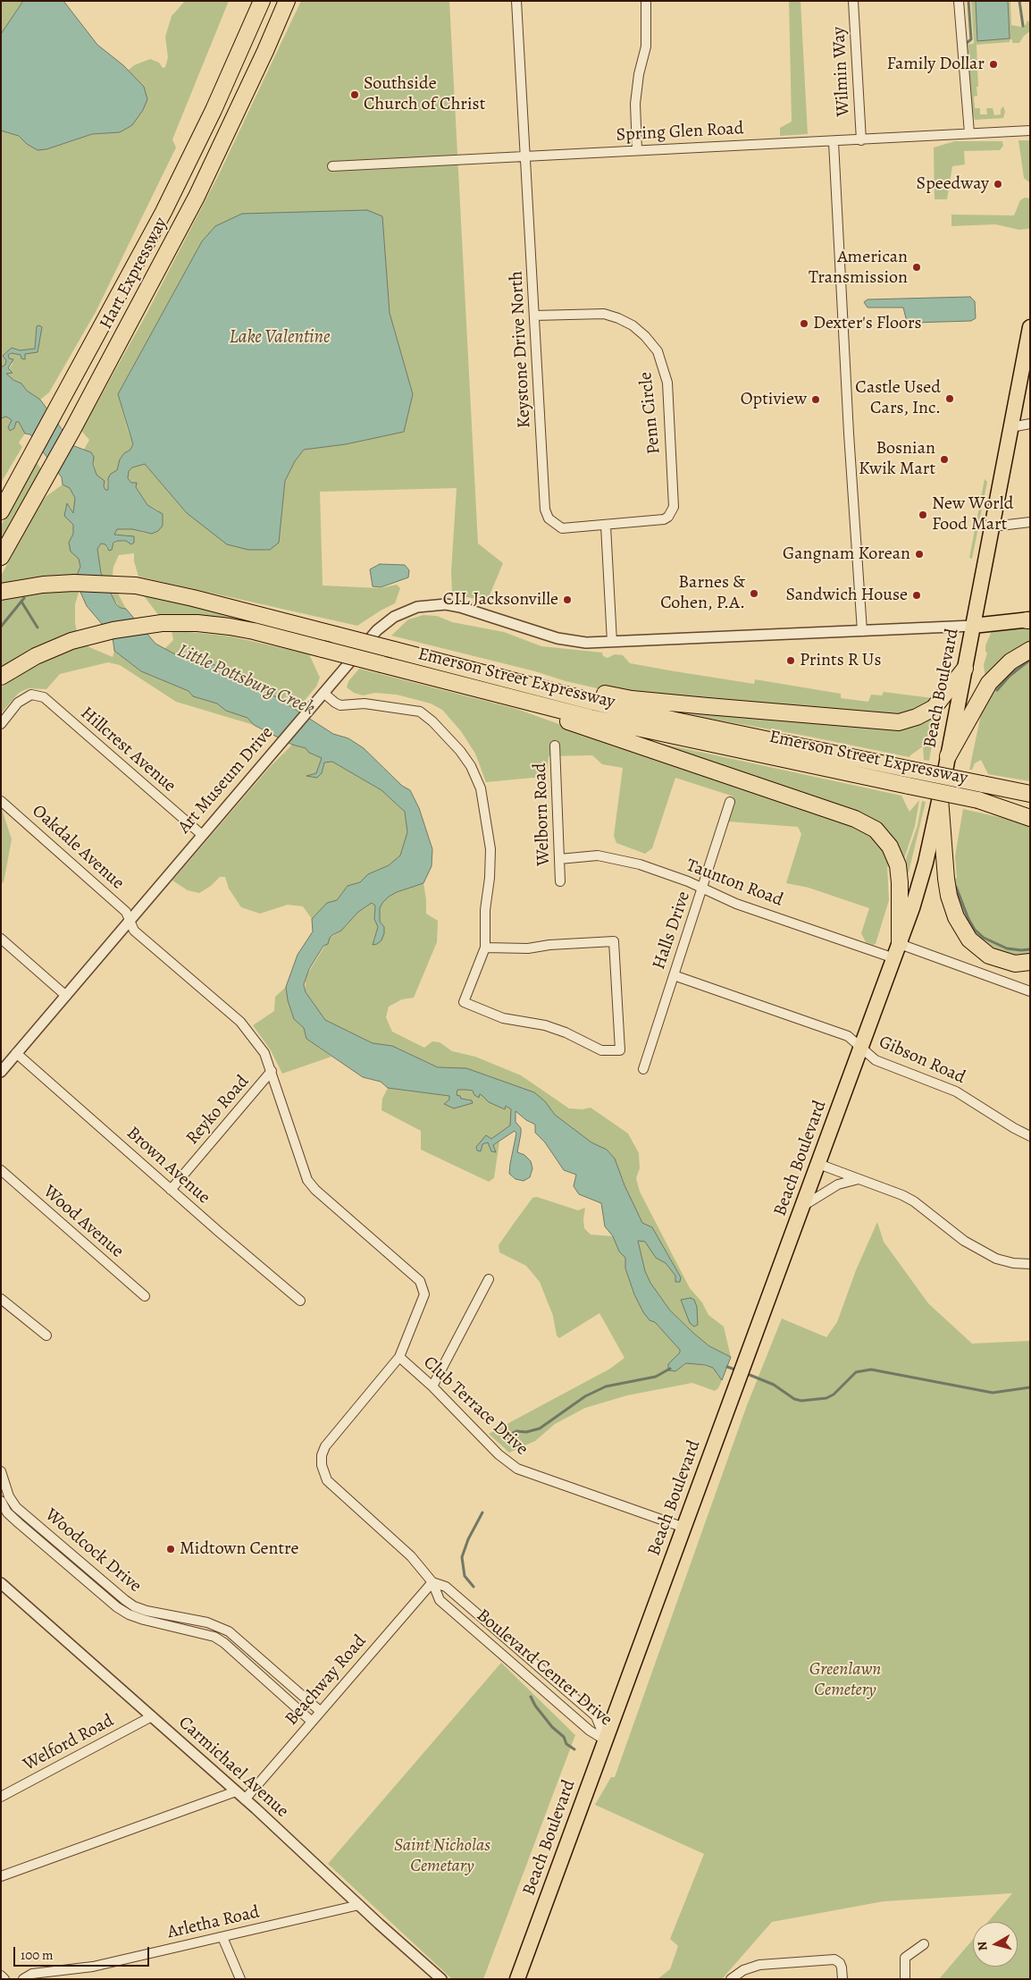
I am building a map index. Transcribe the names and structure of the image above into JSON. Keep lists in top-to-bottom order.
{
  "streets": {
    "highway": ["Hart Expressway", "Emerson Street Expressway", "Beach Boulevard"],
    "street": [
      "Wilmin Way",
      "Spring Glen Road",
      "Keystone Drive North",
      "Penn Circle",
      "Hillcrest Avenue",
      "Art Museum Drive",
      "Welborn Road",
      "Oakdale Avenue",
      "Taunton Road",
      "Halls Drive",
      "Gibson Road",
      "Reyko Road",
      "Brown Avenue",
      "Wood Avenue",
      "Club Terrace Drive",
      "Woodcock Drive",
      "Boulevard Center Drive",
      "Beachway Road",
      "Welford Road",
      "Carmichael Avenue",
      "Arletha Road"
    ]
  },
  "crossings": [
    ["Wilmin Way", "Spring Glen Road"],
    ["Spring Glen Road", "Keystone Drive North"],
    ["Keystone Drive North", "Penn Circle"],
    ["Beach Boulevard", "Art Museum Drive"],
    ["Beach Boulevard", "Taunton Road"],
    ["Beach Boulevard", "Gibson Road"],
    ["Beach Boulevard", "Club Terrace Drive"],
    ["Beach Boulevard", "Boulevard Center Drive"],
    ["Hillcrest Avenue", "Art Museum Drive"],
    ["Art Museum Drive", "Oakdale Avenue"],
    ["Art Museum Drive", "Brown Avenue"],
    ["Art Museum Drive", "Boulevard Center Drive"],
    ["Welborn Road", "Taunton Road"],
    ["Oakdale Avenue", "Boulevard Center Drive"],
    ["Taunton Road", "Halls Drive"],
    ["Halls Drive", "Gibson Road"],
    ["Reyko Road", "Brown Avenue"],
    ["Reyko Road", "Boulevard Center Drive"],
    ["Club Terrace Drive", "Boulevard Center Drive"],
    ["Woodcock Drive", "Beachway Road"],
    ["Boulevard Center Drive", "Beachway Road"],
    ["Beachway Road", "Carmichael Avenue"],
    ["Welford Road", "Carmichael Avenue"],
    ["Carmichael Avenue", "Arletha Road"]
  ],
  "water": ["Lake Valentine", "Little Pottsburg Creek"],
  "parks": ["Greenlawn Cemetery", "Saint Nicholas Cemetary"],
  "places": [
    "Family Dollar",
    "Southside Church of Christ",
    "Speedway",
    "American Transmission",
    "Dexter's Floors",
    "Castle Used Cars, Inc.",
    "Optiview",
    "Bosnian Kwik Mart",
    "New World Food Mart",
    "Gangnam Korean",
    "Barnes & Cohen, P.A.",
    "Sandwich House",
    "CIL Jacksonville",
    "Prints R Us",
    "Midtown Centre"
  ],
  "scale_bar": "100 m",
  "north": "left"
}
